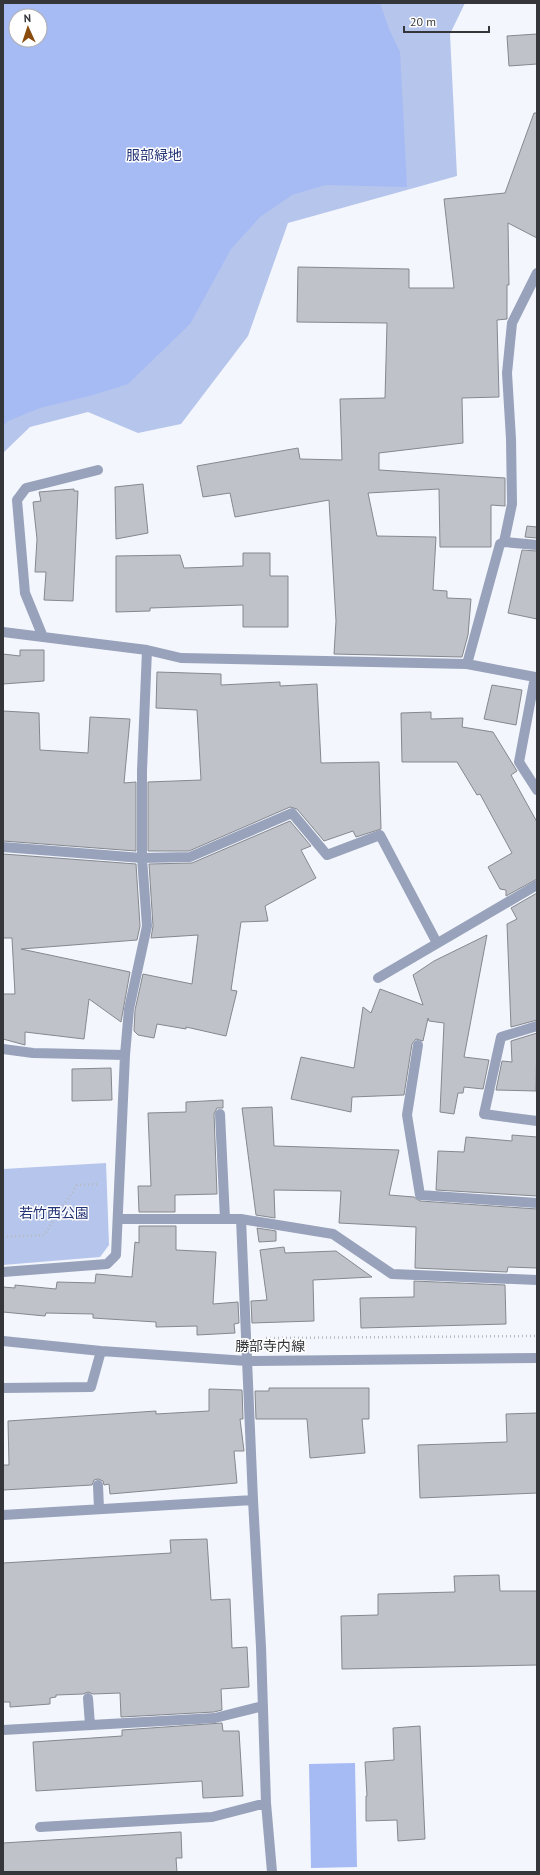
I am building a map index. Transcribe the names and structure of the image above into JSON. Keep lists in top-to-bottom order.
{
  "streets": {
    "street": ["勝部寺内線"]
  },
  "parks": ["服部緑地", "若竹西公園"],
  "scale_bar": "20 m",
  "north": "top"
}
